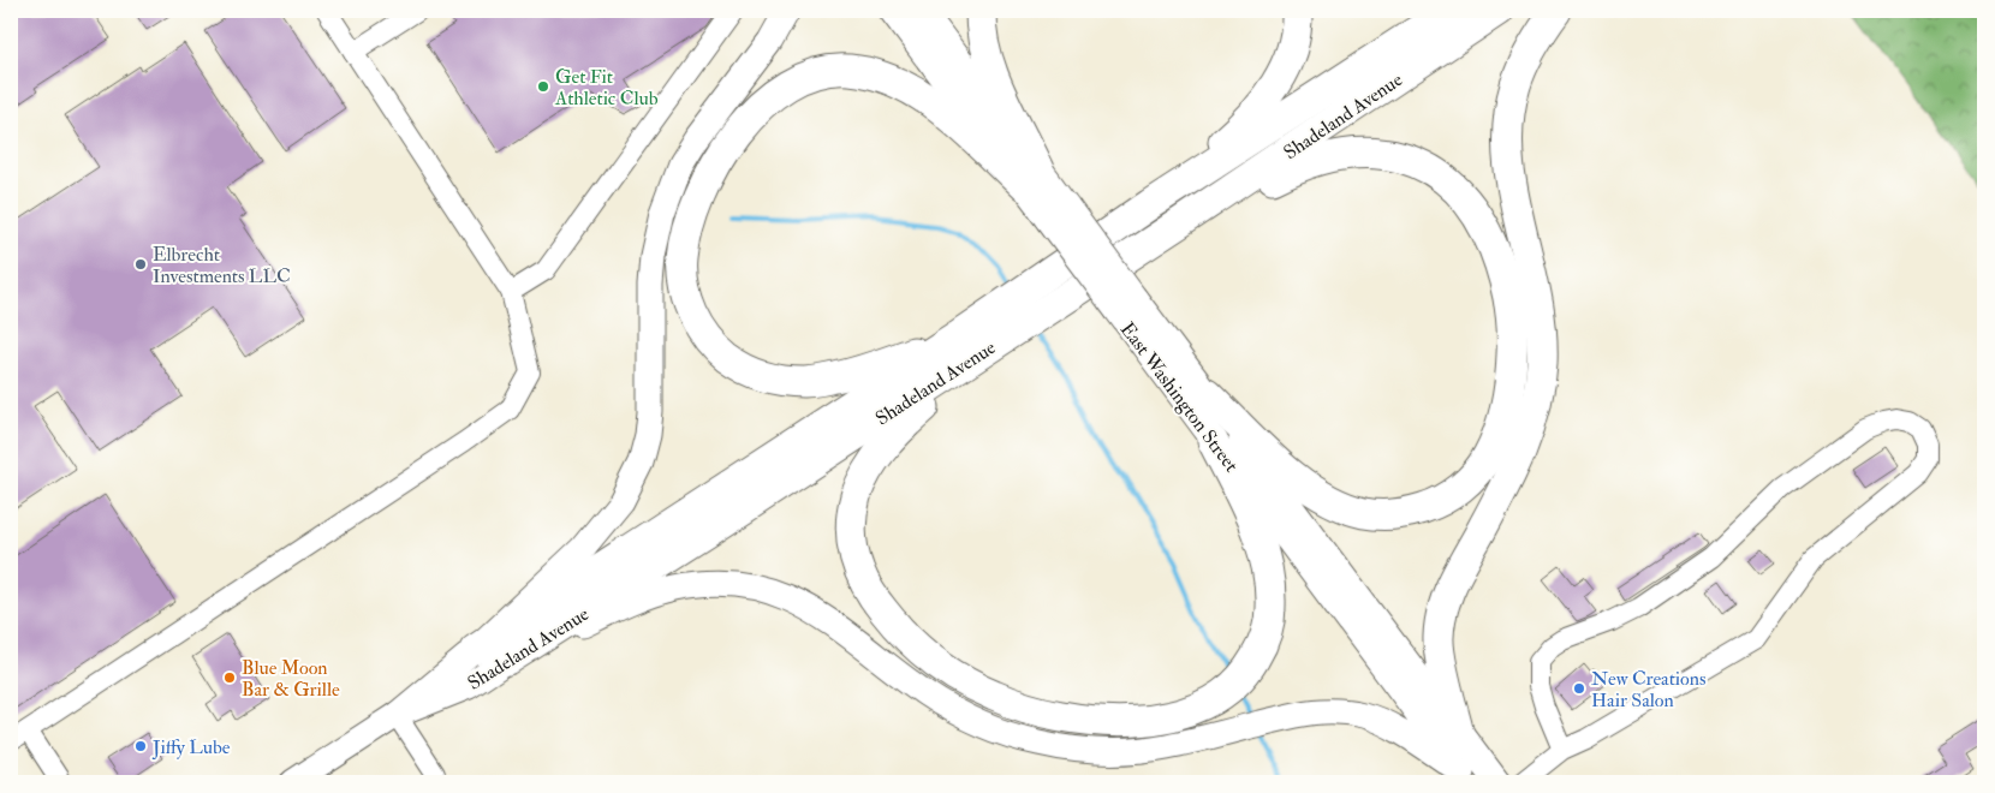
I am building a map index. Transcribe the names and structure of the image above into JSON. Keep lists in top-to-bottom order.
{
  "streets": {
    "highway": ["Shadeland Avenue"],
    "main road": ["East Washington Street"]
  },
  "places": [
    "Get Fit Athletic Club",
    "Elbrecht Investments LLC",
    "Blue Moon Bar & Grille",
    "New Creations Hair Salon",
    "Jiffy Lube"
  ]
}
